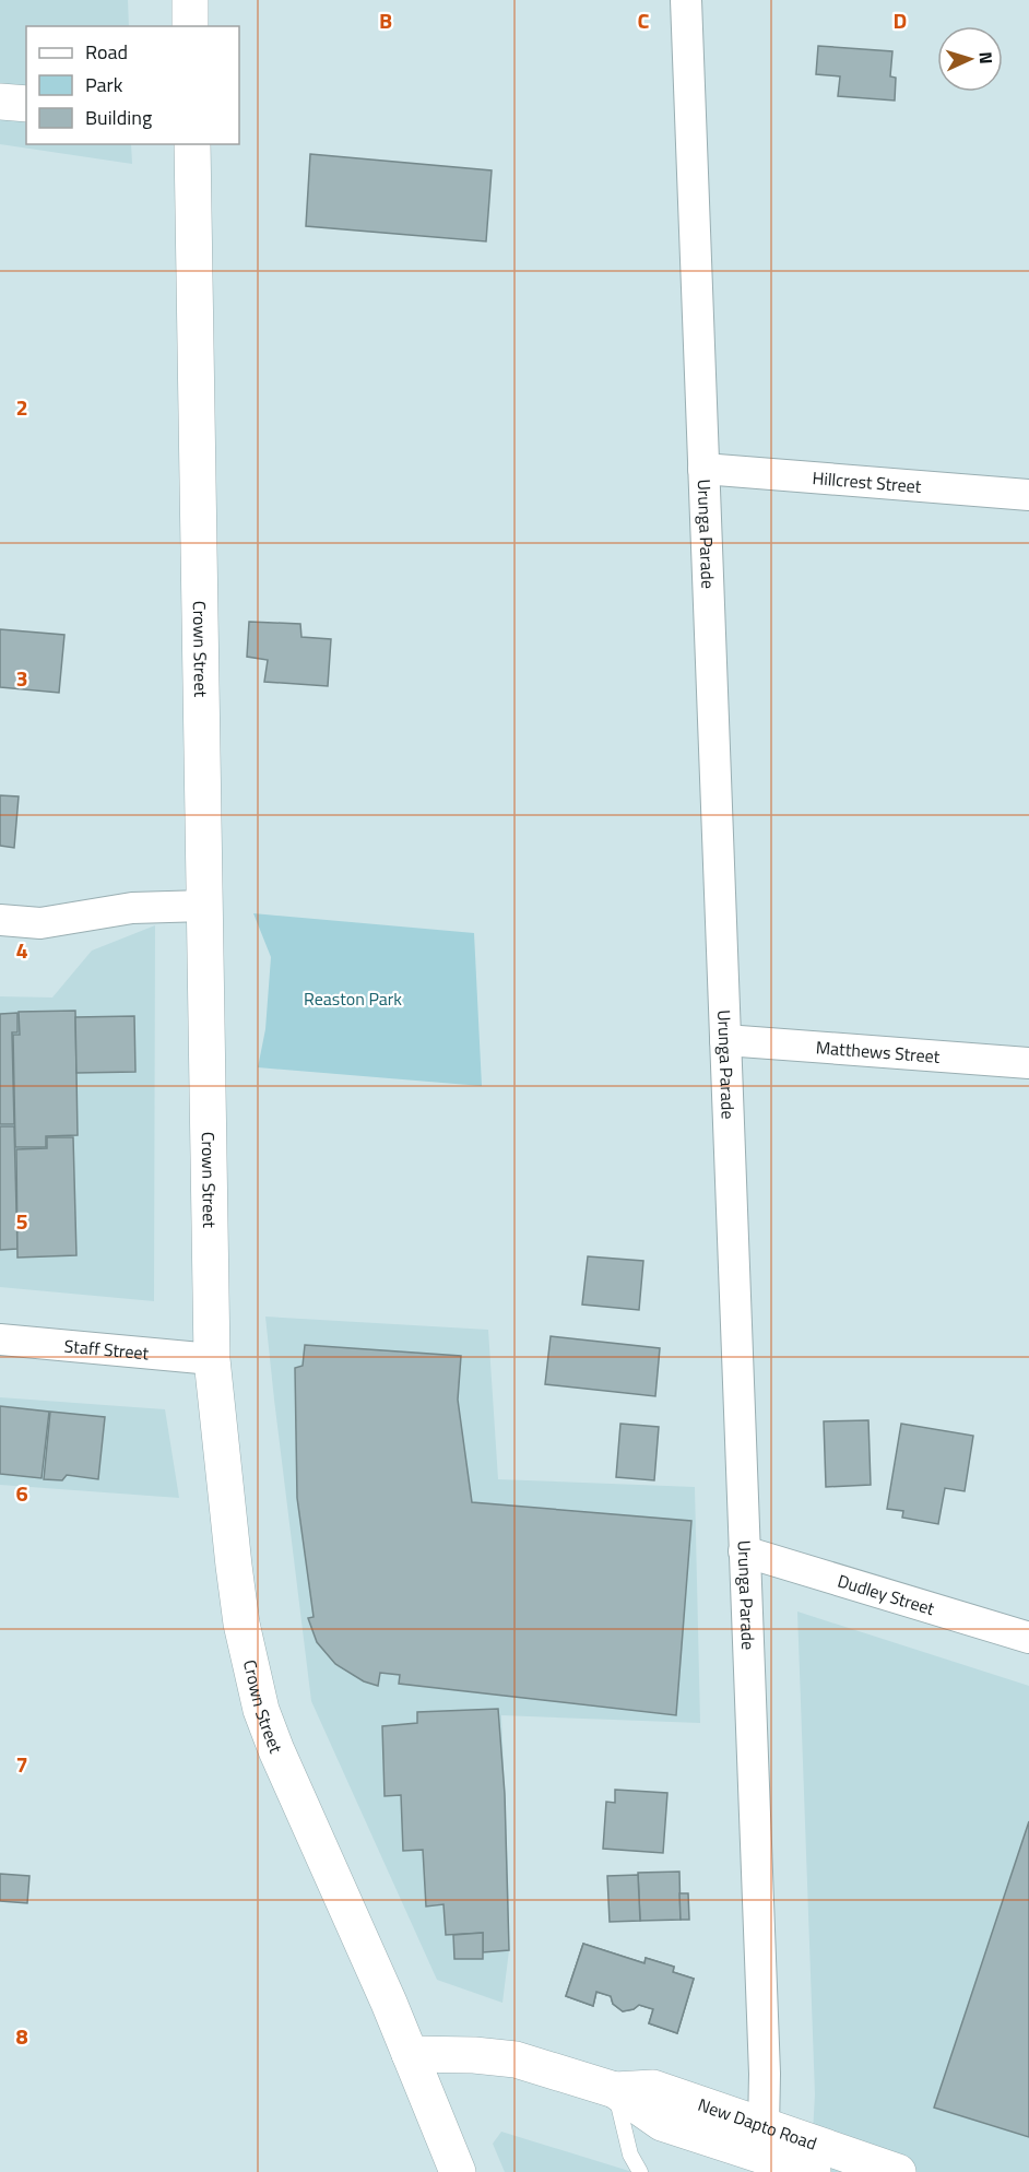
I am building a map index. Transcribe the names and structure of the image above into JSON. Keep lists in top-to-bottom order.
{
  "streets": {
    "main road": ["Crown Street", "New Dapto Road"],
    "street": [
      "Hillcrest Street",
      "Urunga Parade",
      "Matthews Street",
      "Staff Street",
      "Dudley Street"
    ]
  },
  "crossings": [
    ["Hillcrest Street", "Urunga Parade"],
    ["Urunga Parade", "Matthews Street"],
    ["Urunga Parade", "Dudley Street"],
    ["Urunga Parade", "New Dapto Road"],
    ["Crown Street", "Staff Street"],
    ["Crown Street", "New Dapto Road"]
  ],
  "parks": ["Reaston Park"],
  "legend": ["Road", "Park", "Building"],
  "north": "right",
  "grid": {
    "columns": ["B", "C", "D"],
    "rows": [
      "2",
      "3",
      "4",
      "5",
      "6",
      "7",
      "8"
    ]
  }
}
